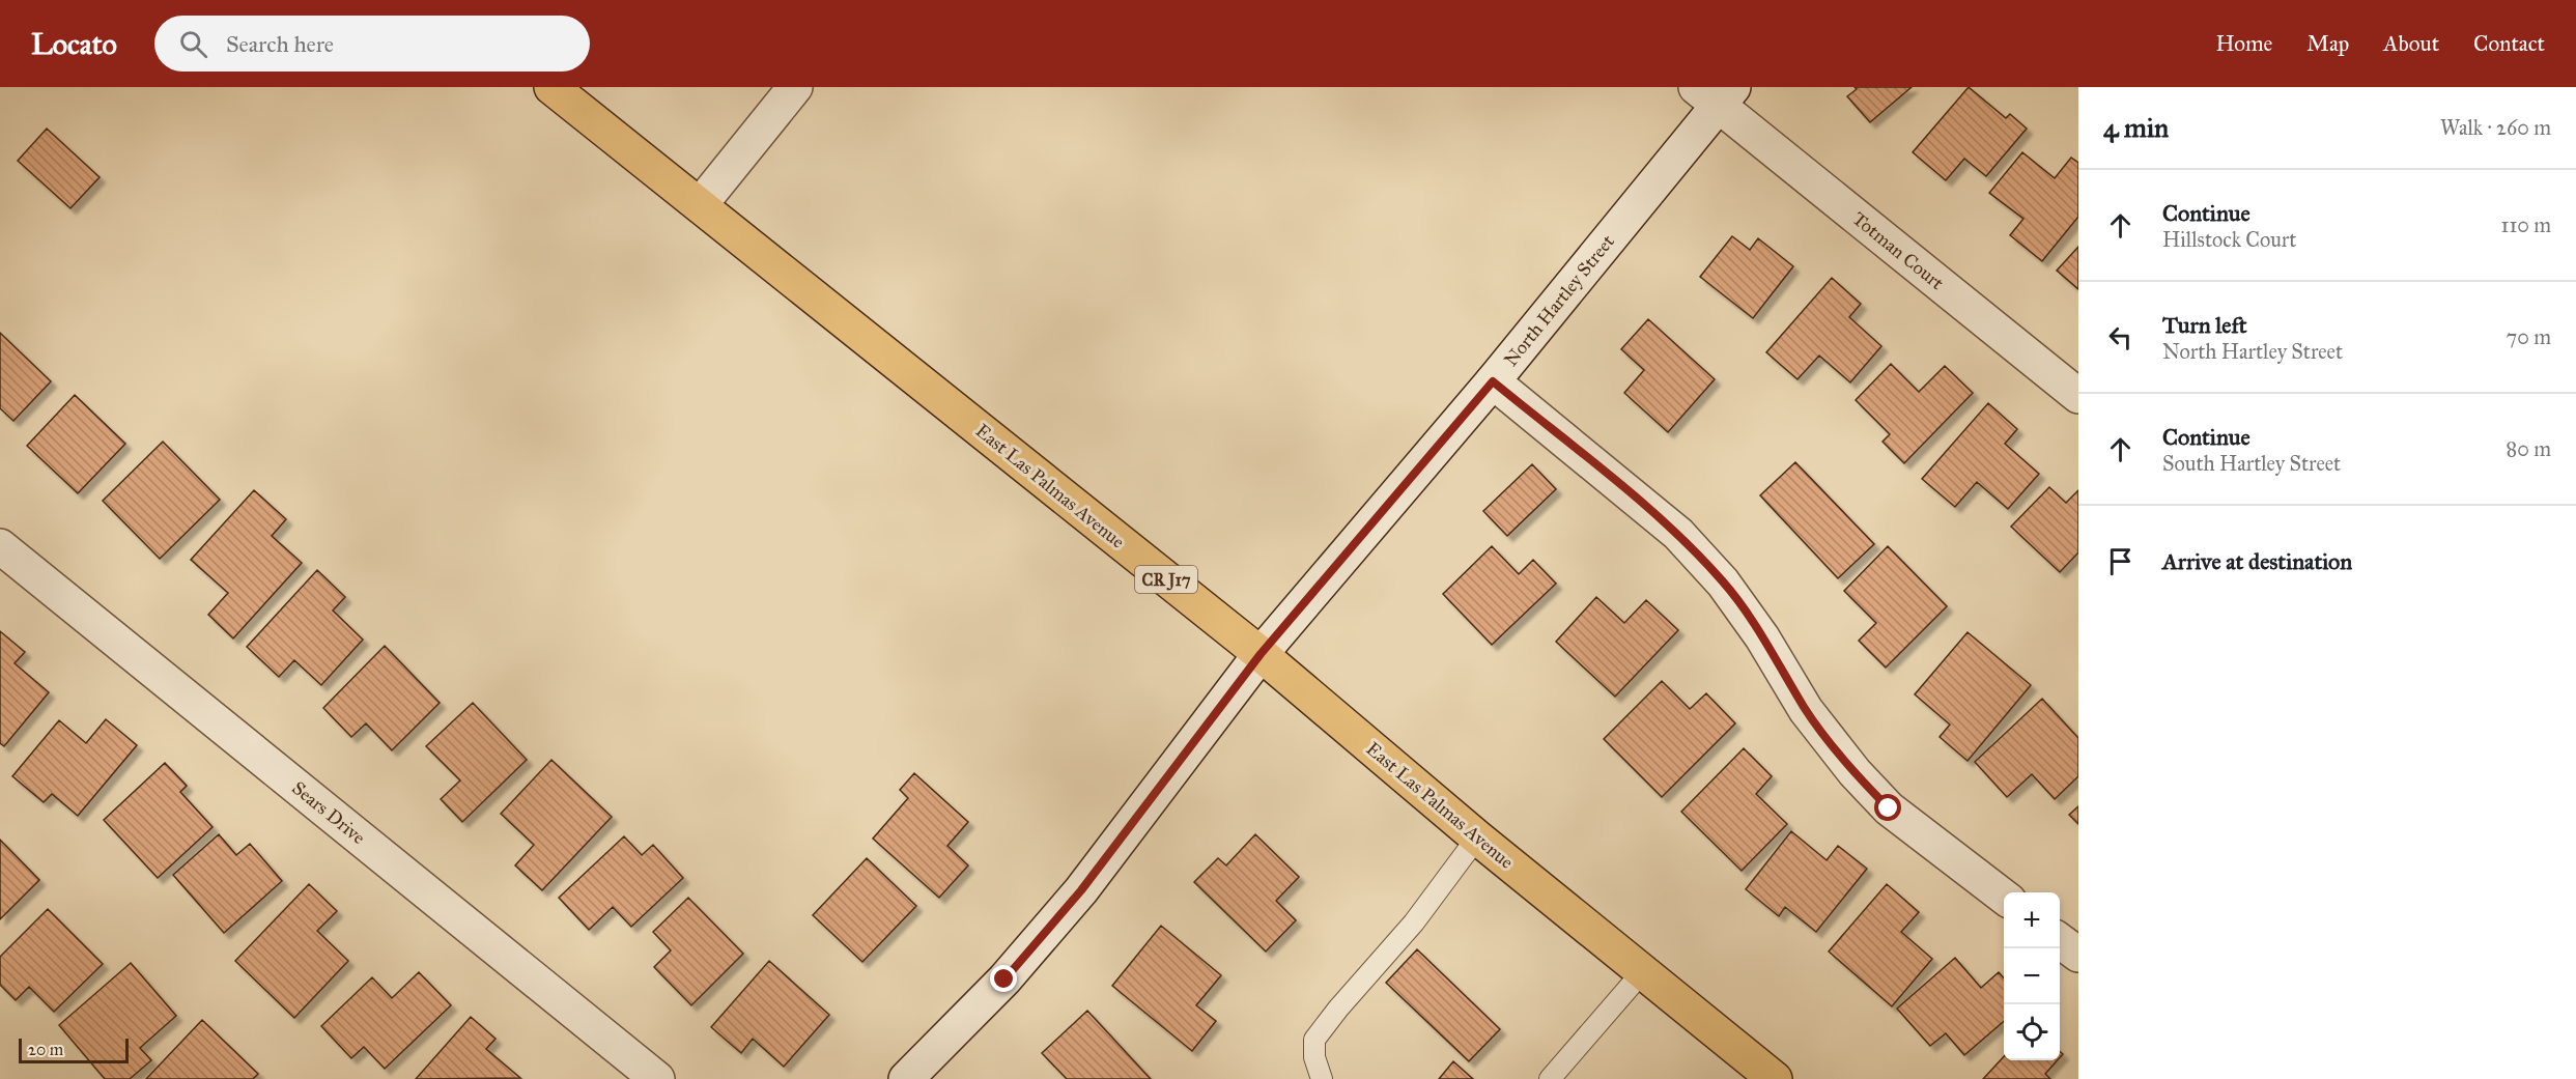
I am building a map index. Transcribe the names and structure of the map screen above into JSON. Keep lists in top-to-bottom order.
{
  "streets": {
    "main road": ["East Las Palmas Avenue", "CR J17"],
    "street": ["Totman Court", "North Hartley Street", "Sears Drive"]
  },
  "crossings": [
    ["Totman Court", "North Hartley Street"],
    ["North Hartley Street", "East Las Palmas Avenue"]
  ],
  "scale_bar": "20 m",
  "page": {
    "header": "Locato",
    "search": "Search here",
    "nav": [
      "Home",
      "Map",
      "About",
      "Contact"
    ],
    "heading": ["4 min", "Walk · 260 m"],
    "list": [
      ["Continue", "Hillstock Court", "110 m"],
      ["Turn left", "North Hartley Street", "70 m"],
      ["Continue", "South Hartley Street", "80 m"],
      "Arrive at destination"
    ],
    "map_buttons": ["+", "−"],
    "scale": "20 m"
  }
}
